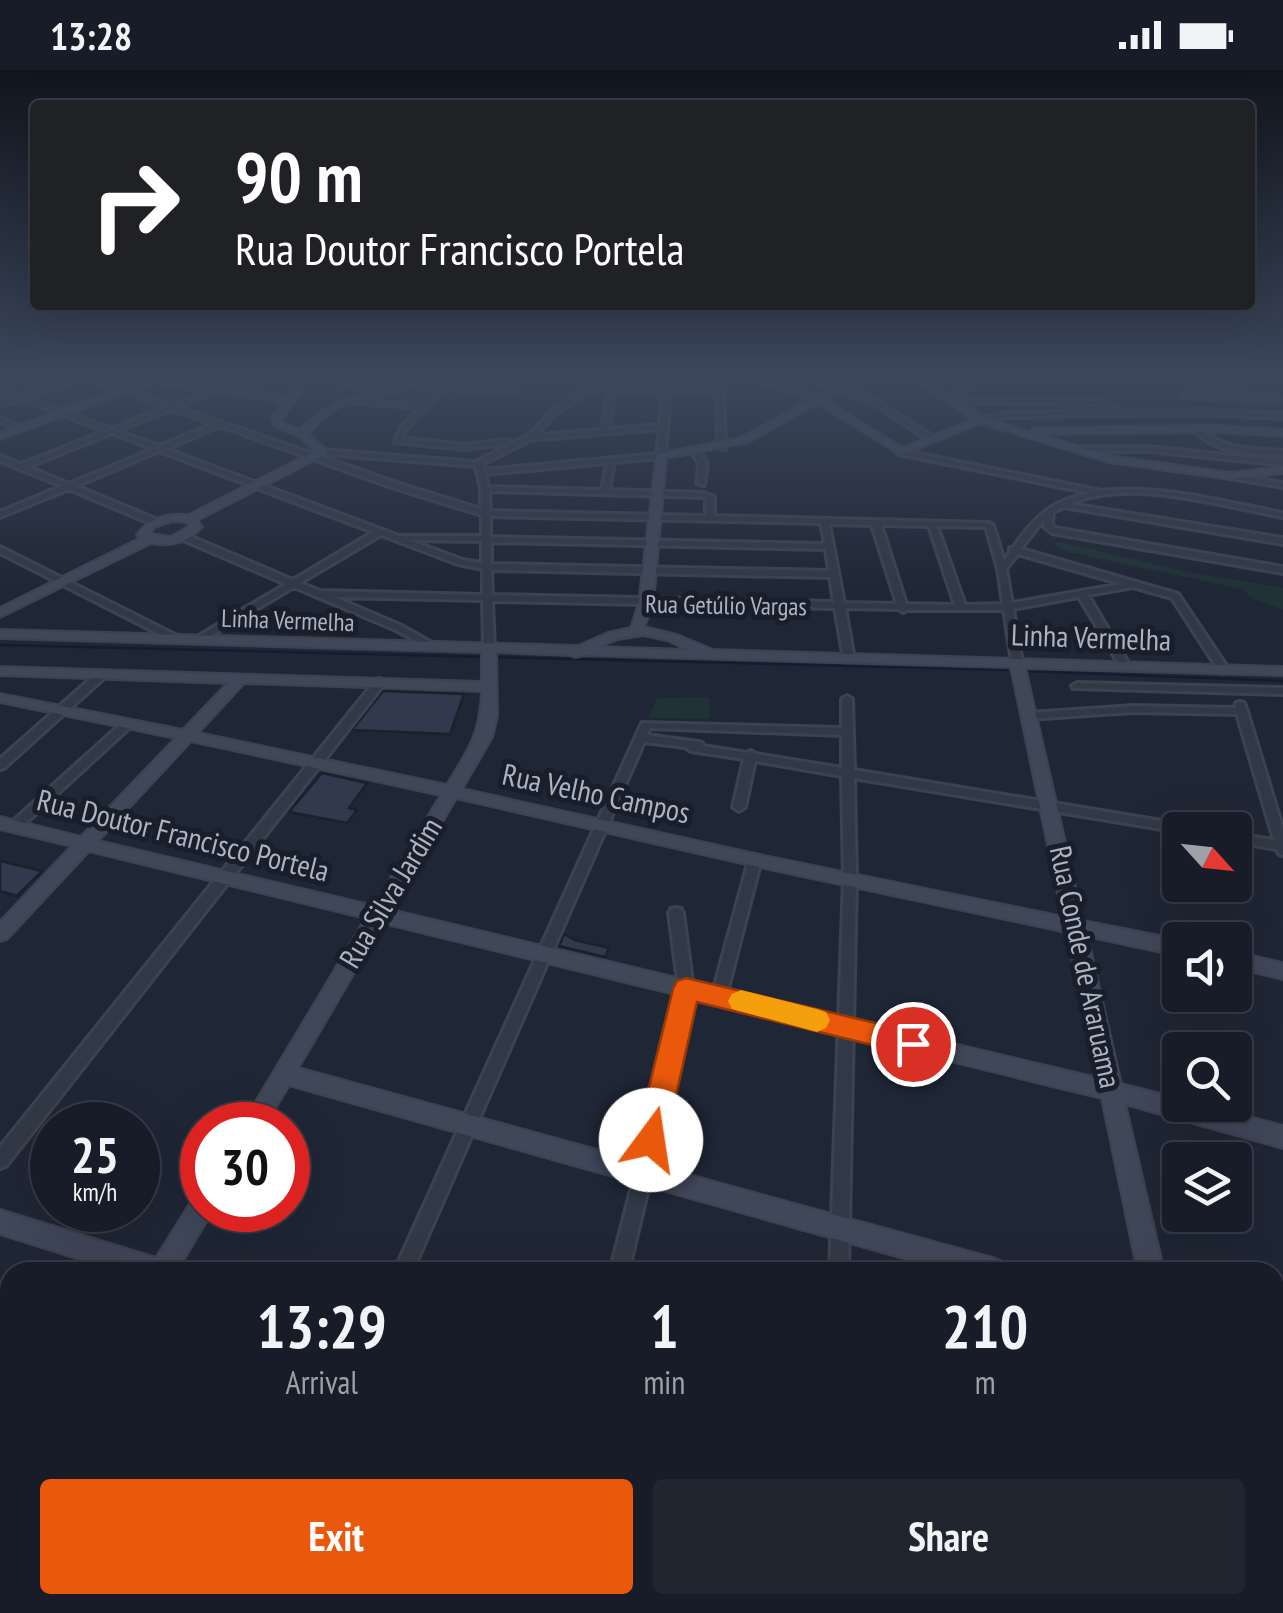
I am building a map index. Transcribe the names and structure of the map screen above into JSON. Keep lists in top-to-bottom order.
{
  "streets": {
    "main road": [
      "Linha Vermelha",
      "Rua Velho Campos",
      "Rua Doutor Francisco Portela",
      "Rua Silva Jardim",
      "Rua Conde de Araruama"
    ],
    "street": ["Rua Getúlio Vargas"]
  },
  "crossings": [
    ["Linha Vermelha", "Rua Silva Jardim"],
    ["Linha Vermelha", "Rua Conde de Araruama"],
    ["Rua Velho Campos", "Rua Silva Jardim"],
    ["Rua Velho Campos", "Rua Conde de Araruama"],
    ["Rua Doutor Francisco Portela", "Rua Silva Jardim"],
    ["Rua Doutor Francisco Portela", "Rua Conde de Araruama"]
  ],
  "north": "bottom right",
  "page": {
    "status": "13:28",
    "turn": ["90 m", "Rua Doutor Francisco Portela"],
    "speed": "25 km/h",
    "limit": "30",
    "eta": [
      "13:29",
      "Arrival",
      "1",
      "min",
      "210",
      "m"
    ],
    "buttons": ["Exit", "Share"]
  }
}
